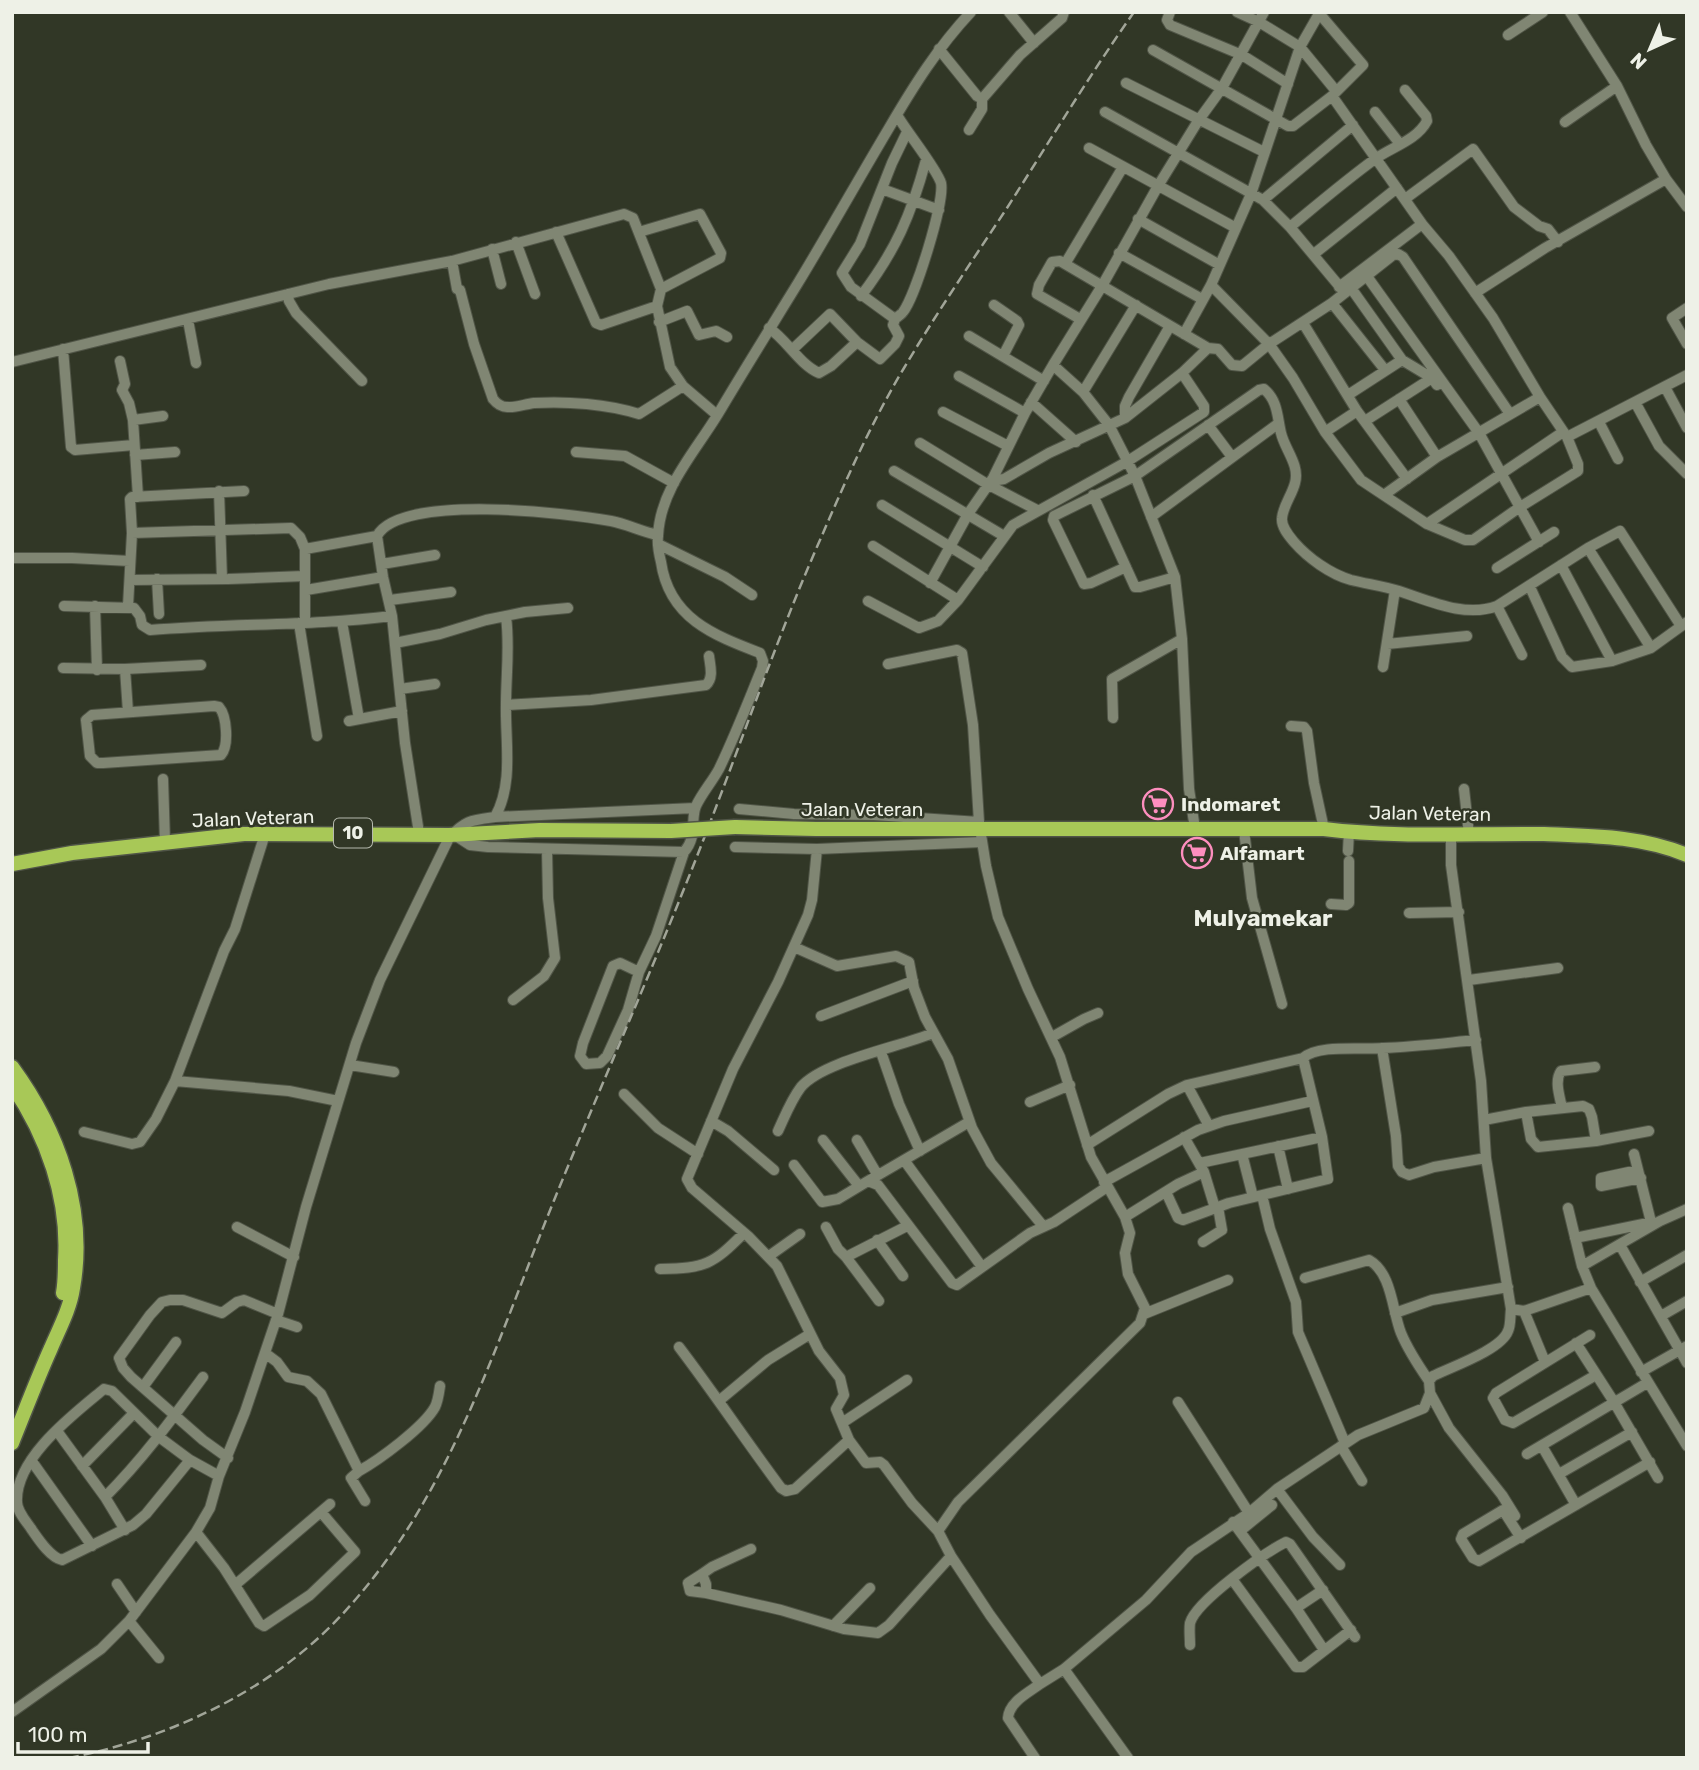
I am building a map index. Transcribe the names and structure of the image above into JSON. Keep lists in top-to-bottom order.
{
  "streets": {
    "highway": ["Jalan Veteran", "10"]
  },
  "districts": ["Mulyamekar"],
  "places": {
    "supermarket": ["Indomaret", "Alfamart"]
  },
  "scale_bar": "100 m",
  "north": "bottom left"
}
